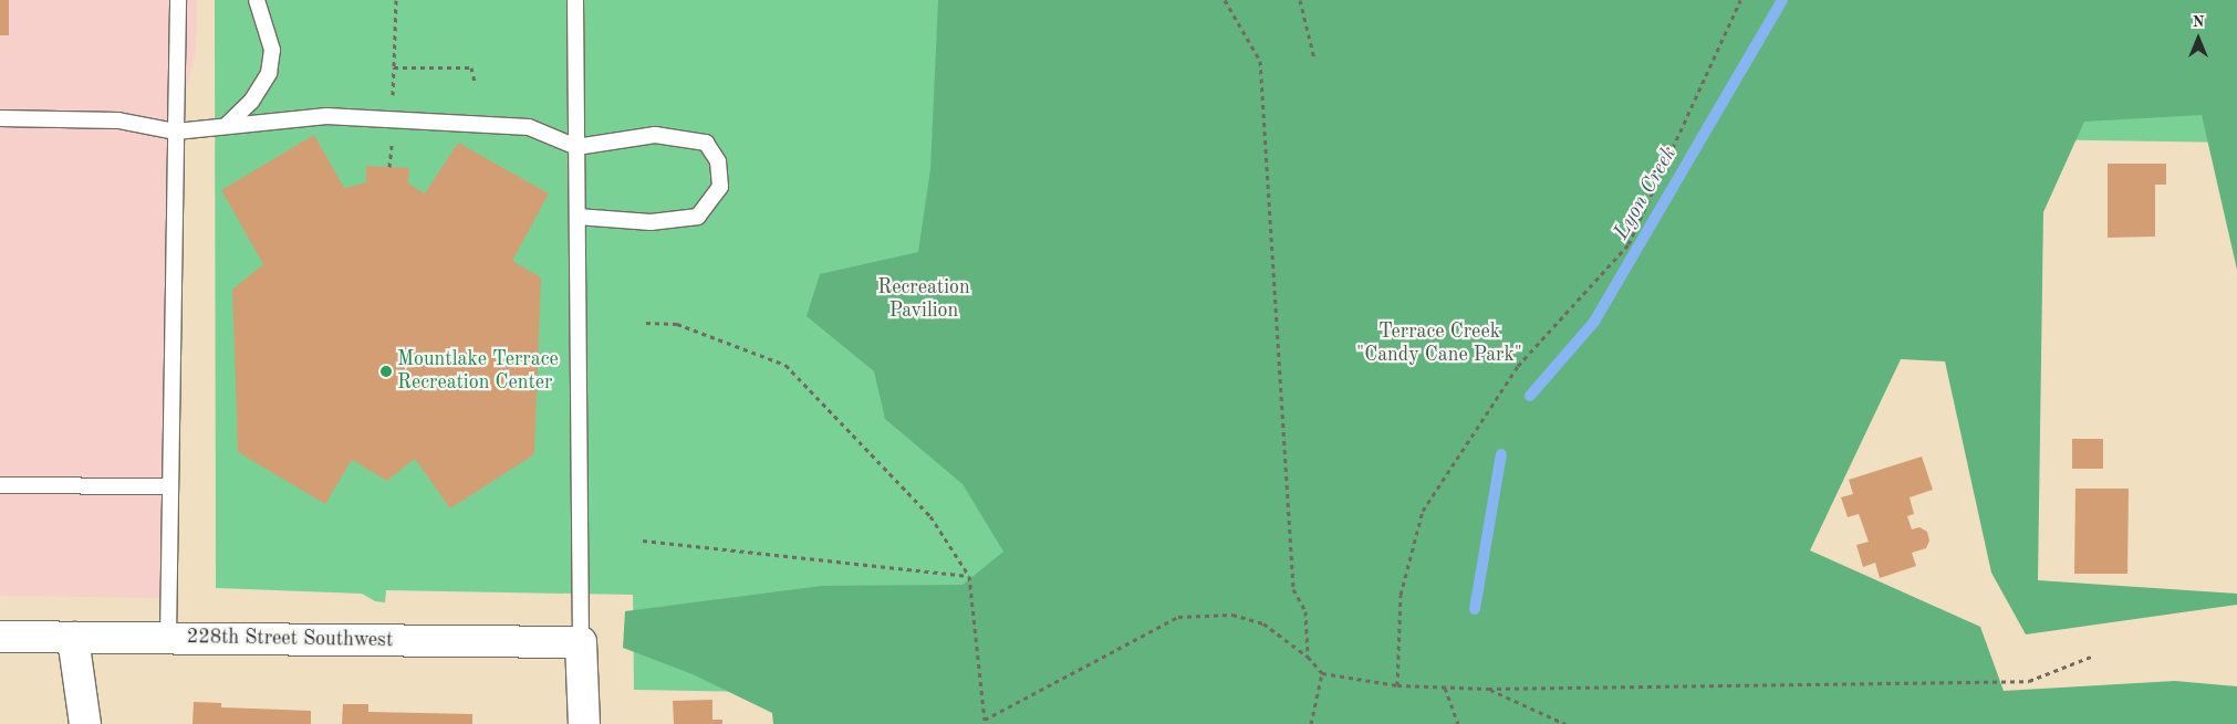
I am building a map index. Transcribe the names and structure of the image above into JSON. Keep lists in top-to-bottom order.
{
  "streets": {
    "street": ["228th Street Southwest"]
  },
  "water": ["Lyon Creek"],
  "parks": ["Recreation Pavilion", "Terrace Creek \"Candy Cane Park\""],
  "places": ["Mountlake Terrace Recreation Center"],
  "north": "top"
}
